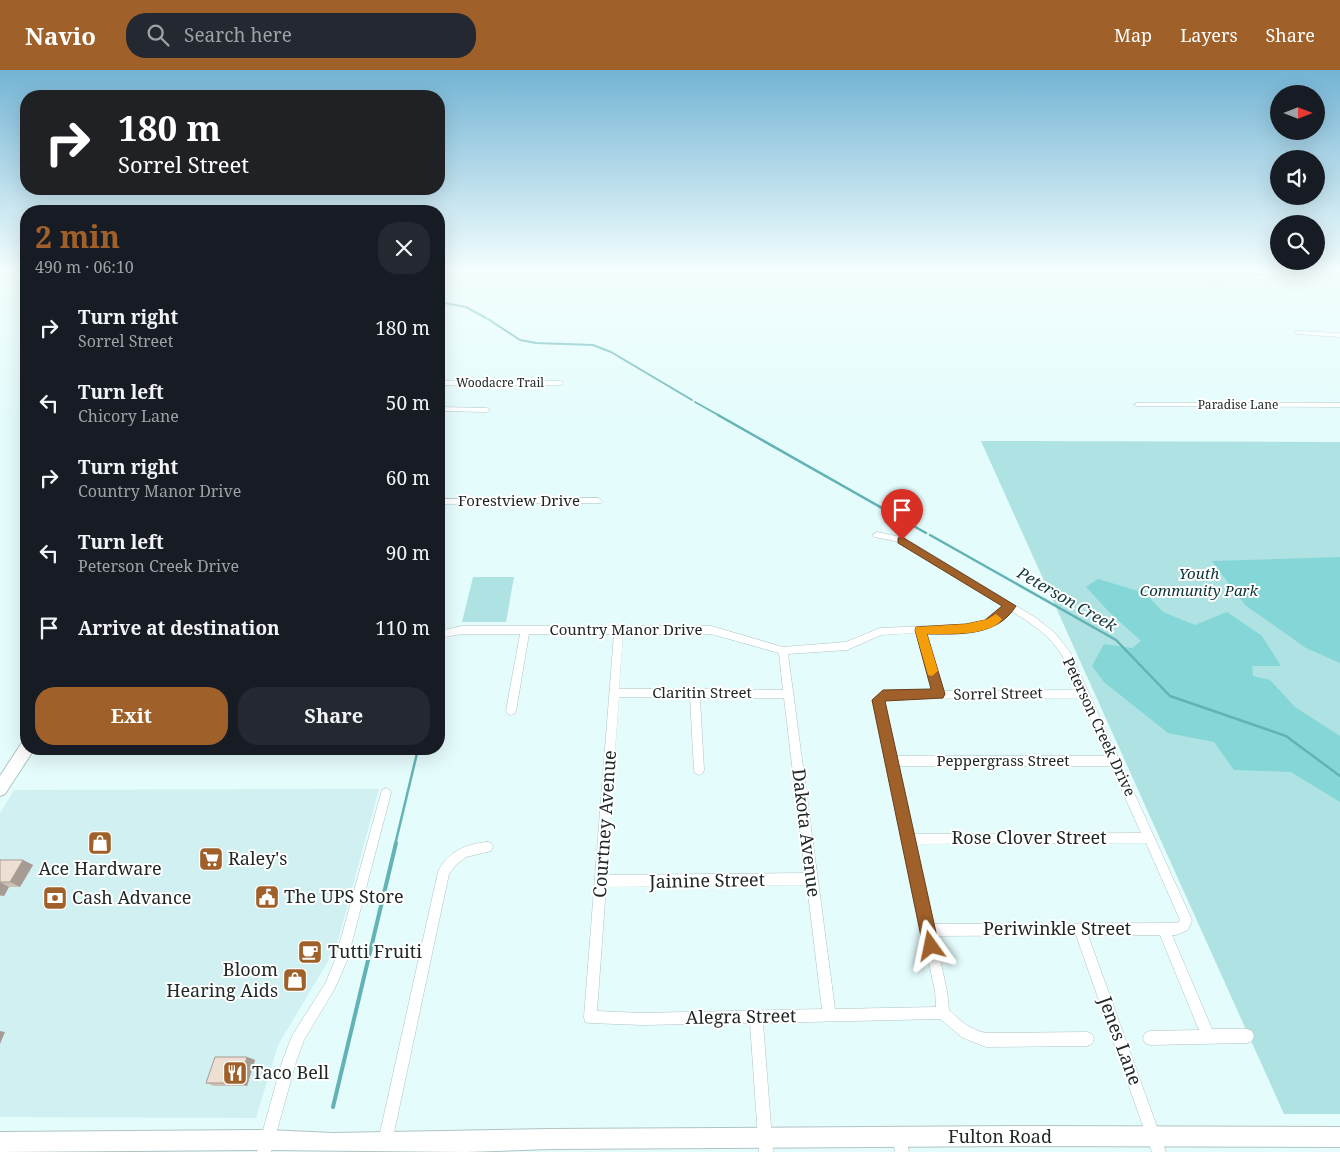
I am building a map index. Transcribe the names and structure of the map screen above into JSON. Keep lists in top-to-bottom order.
{
  "streets": {
    "main road": ["Fulton Road"],
    "street": [
      "Woodacre Trail",
      "Paradise Lane",
      "Forestview Drive",
      "Country Manor Drive",
      "Claritin Street",
      "Sorrel Street",
      "Peterson Creek Drive",
      "Peppergrass Street",
      "Courtney Avenue",
      "Dakota Avenue",
      "Rose Clover Street",
      "Jainine Street",
      "Periwinkle Street",
      "Alegra Street",
      "Jenes Lane"
    ]
  },
  "crossings": [
    ["Country Manor Drive", "Peterson Creek Drive"],
    ["Country Manor Drive", "Courtney Avenue"],
    ["Country Manor Drive", "Dakota Avenue"],
    ["Claritin Street", "Courtney Avenue"],
    ["Claritin Street", "Dakota Avenue"],
    ["Sorrel Street", "Peterson Creek Drive"],
    ["Peterson Creek Drive", "Peppergrass Street"],
    ["Peterson Creek Drive", "Rose Clover Street"],
    ["Peterson Creek Drive", "Periwinkle Street"],
    ["Courtney Avenue", "Jainine Street"],
    ["Courtney Avenue", "Alegra Street"],
    ["Dakota Avenue", "Jainine Street"],
    ["Dakota Avenue", "Alegra Street"],
    ["Periwinkle Street", "Jenes Lane"],
    ["Jenes Lane", "Fulton Road"]
  ],
  "water": ["Peterson Creek"],
  "parks": ["Youth Community Park"],
  "places": {
    "shop": ["Ace Hardware", "Bloom Hearing Aids"],
    "supermarket": ["Raley's"],
    "public building": ["The UPS Store"],
    "bank": ["Cash Advance"],
    "cafe": ["Tutti Fruiti"],
    "restaurant": ["Taco Bell"]
  },
  "north": "right",
  "page": {
    "header": "Navio",
    "search": "Search here",
    "nav": ["Map", "Layers", "Share"],
    "turn": ["180 m", "Sorrel Street"],
    "heading": ["2 min", "490 m · 06:10"],
    "list": [
      {
        "name": "Turn right",
        "note": "Sorrel Street",
        "value": "180 m"
      },
      {
        "name": "Turn left",
        "note": "Chicory Lane",
        "value": "50 m"
      },
      {
        "name": "Turn right",
        "note": "Country Manor Drive",
        "value": "60 m"
      },
      {
        "name": "Turn left",
        "note": "Peterson Creek Drive",
        "value": "90 m"
      },
      {
        "name": "Arrive at destination",
        "value": "110 m"
      }
    ],
    "buttons": ["Exit", "Share"]
  }
}
